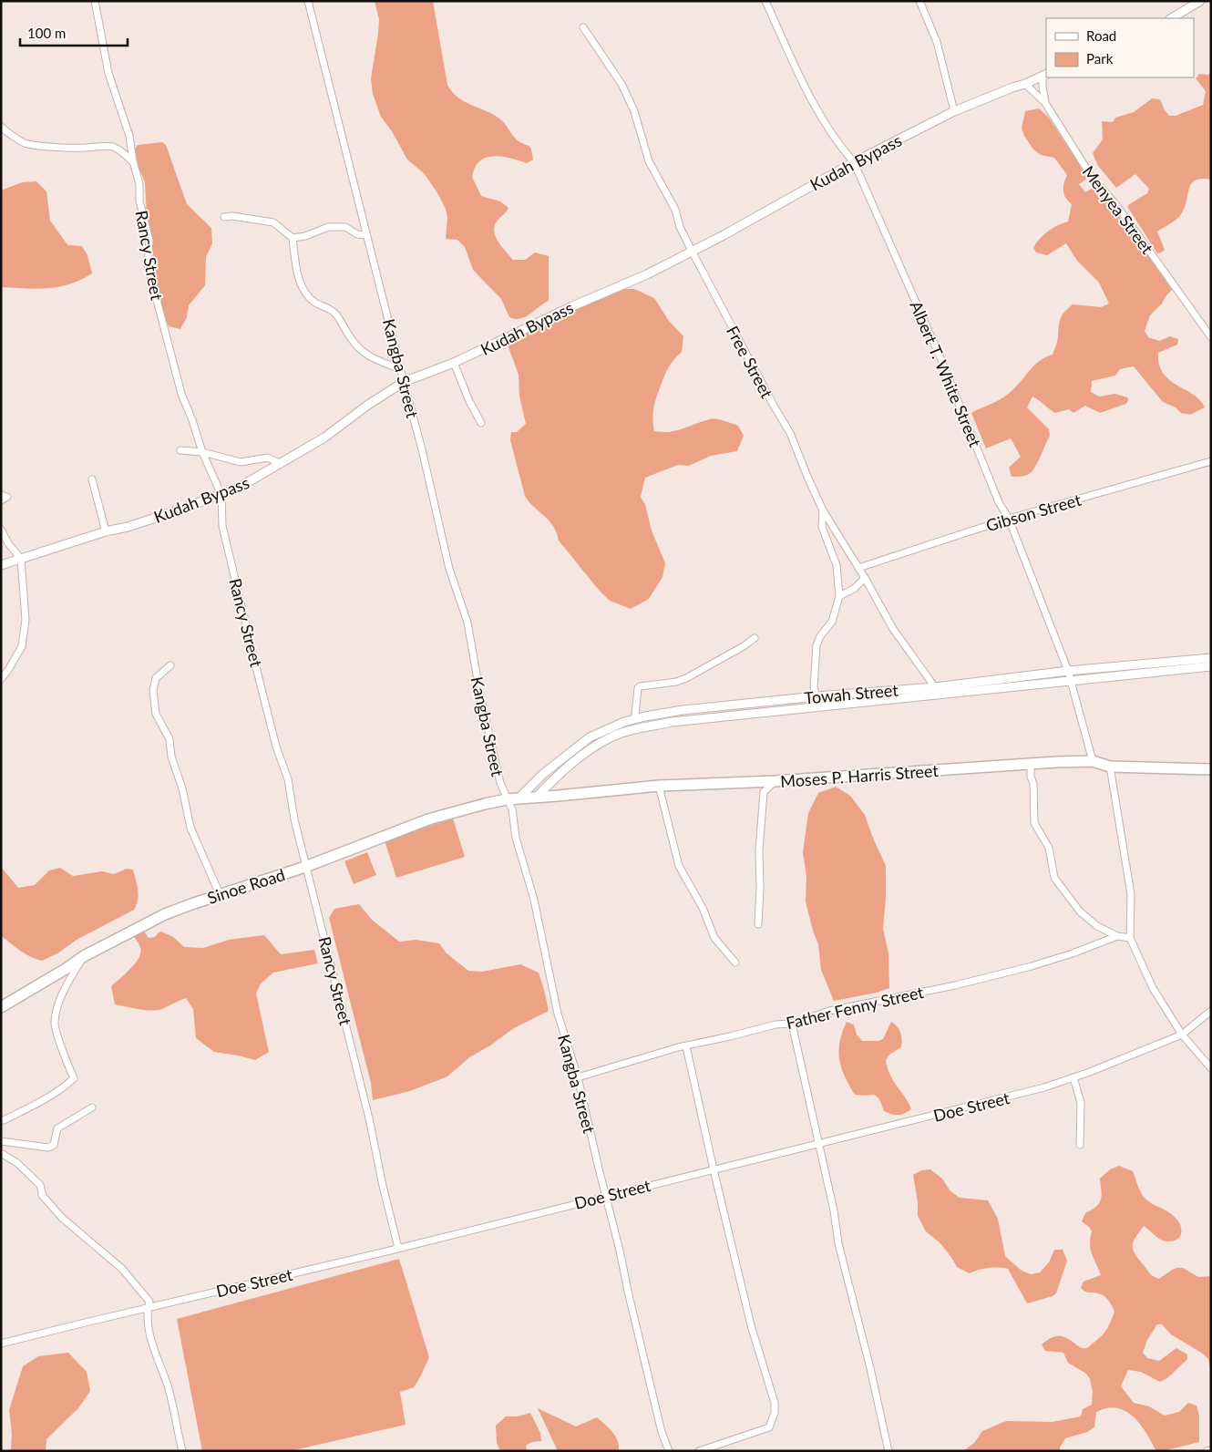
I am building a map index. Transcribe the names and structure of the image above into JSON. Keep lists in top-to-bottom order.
{
  "streets": {
    "highway": ["Moses P. Harris Street", "Sinoe Road"],
    "street": [
      "Kudah Bypass",
      "Menyea Street",
      "Rancy Street",
      "Free Street",
      "Kangba Street",
      "Albert T. White Street",
      "Gibson Street",
      "Towah Street",
      "Father Fenny Street",
      "Doe Street"
    ]
  },
  "crossings": [
    ["Kudah Bypass", "Menyea Street"],
    ["Kudah Bypass", "Rancy Street"],
    ["Kudah Bypass", "Free Street"],
    ["Kudah Bypass", "Kangba Street"],
    ["Kudah Bypass", "Albert T. White Street"],
    ["Rancy Street", "Sinoe Road"],
    ["Rancy Street", "Doe Street"],
    ["Free Street", "Gibson Street"],
    ["Free Street", "Towah Street"],
    ["Kangba Street", "Moses P. Harris Street"],
    ["Kangba Street", "Sinoe Road"],
    ["Kangba Street", "Father Fenny Street"],
    ["Kangba Street", "Doe Street"],
    ["Albert T. White Street", "Gibson Street"],
    ["Albert T. White Street", "Towah Street"],
    ["Albert T. White Street", "Moses P. Harris Street"],
    ["Towah Street", "Moses P. Harris Street"],
    ["Moses P. Harris Street", "Sinoe Road"]
  ],
  "legend": ["Road", "Park"],
  "scale_bar": "100 m"
}
